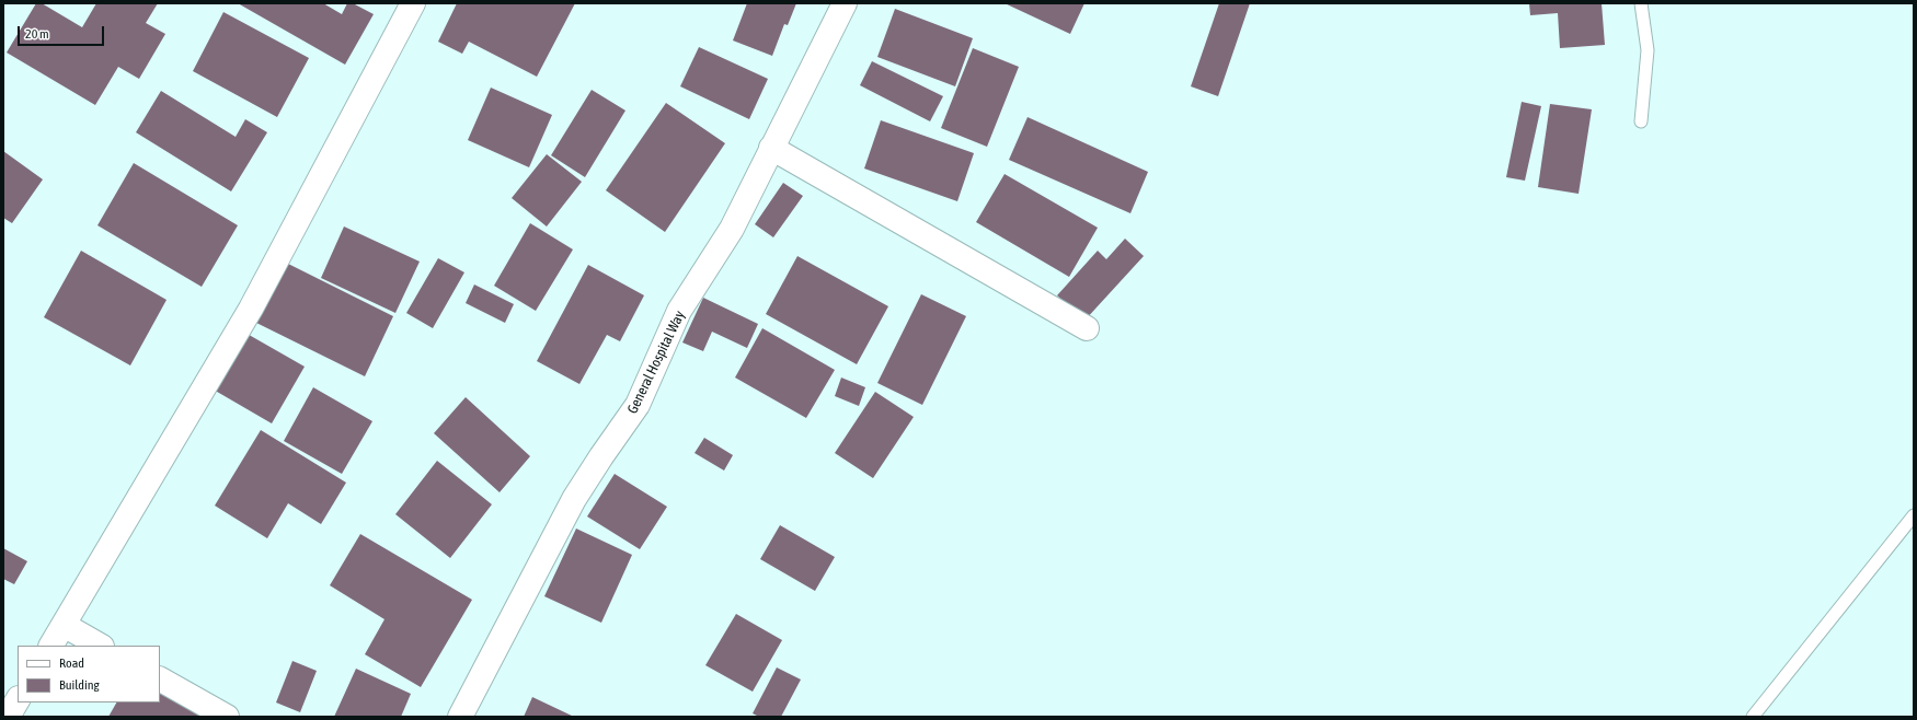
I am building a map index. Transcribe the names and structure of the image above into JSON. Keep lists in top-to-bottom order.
{
  "streets": {
    "street": ["General Hospital Way"]
  },
  "legend": ["Road", "Building"],
  "scale_bar": "20 m"
}
